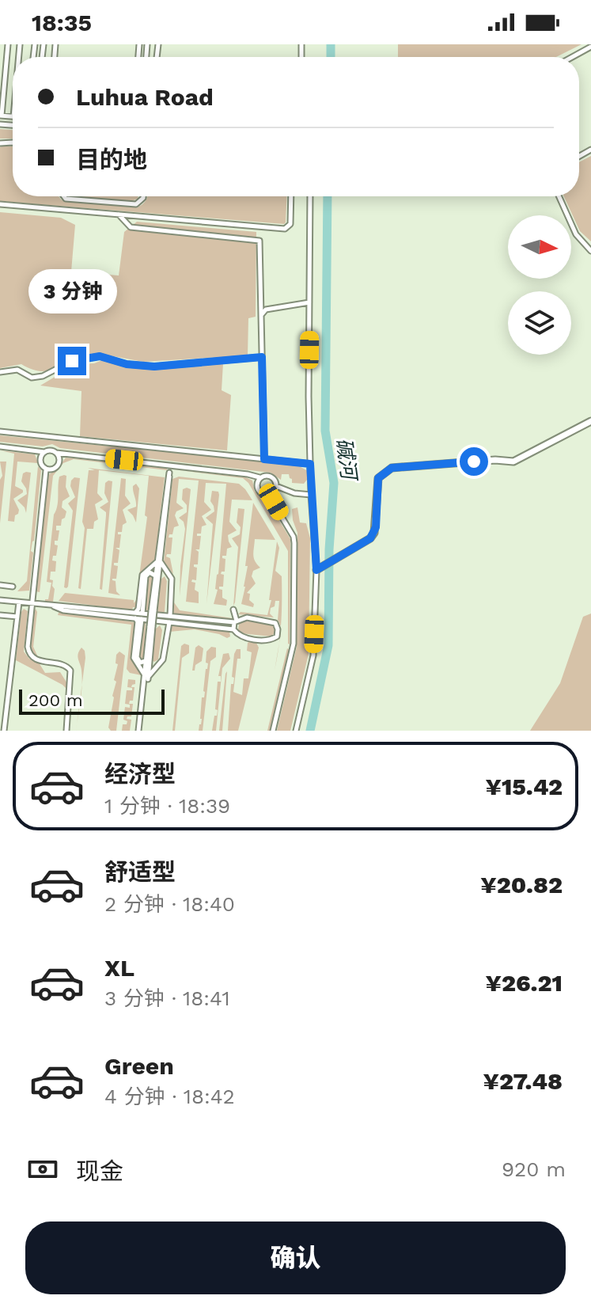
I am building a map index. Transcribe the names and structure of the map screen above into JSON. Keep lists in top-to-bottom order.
{
  "water": ["碱河"],
  "scale_bar": "200 m",
  "north": "right",
  "page": {
    "status": "18:35",
    "banner": ["Luhua Road", "目的地"],
    "bubble": "3 分钟",
    "scale": "200 m",
    "list": [
      {
        "name": "经济型",
        "note": "1 分钟 · 18:39",
        "value": "¥15.42"
      },
      {
        "name": "舒适型",
        "note": "2 分钟 · 18:40",
        "value": "¥20.82"
      },
      {
        "name": "XL",
        "note": "3 分钟 · 18:41",
        "value": "¥26.21"
      },
      {
        "name": "Green",
        "note": "4 分钟 · 18:42",
        "value": "¥27.48"
      }
    ],
    "pay": ["现金", "920 m"],
    "buttons": "确认"
  }
}
